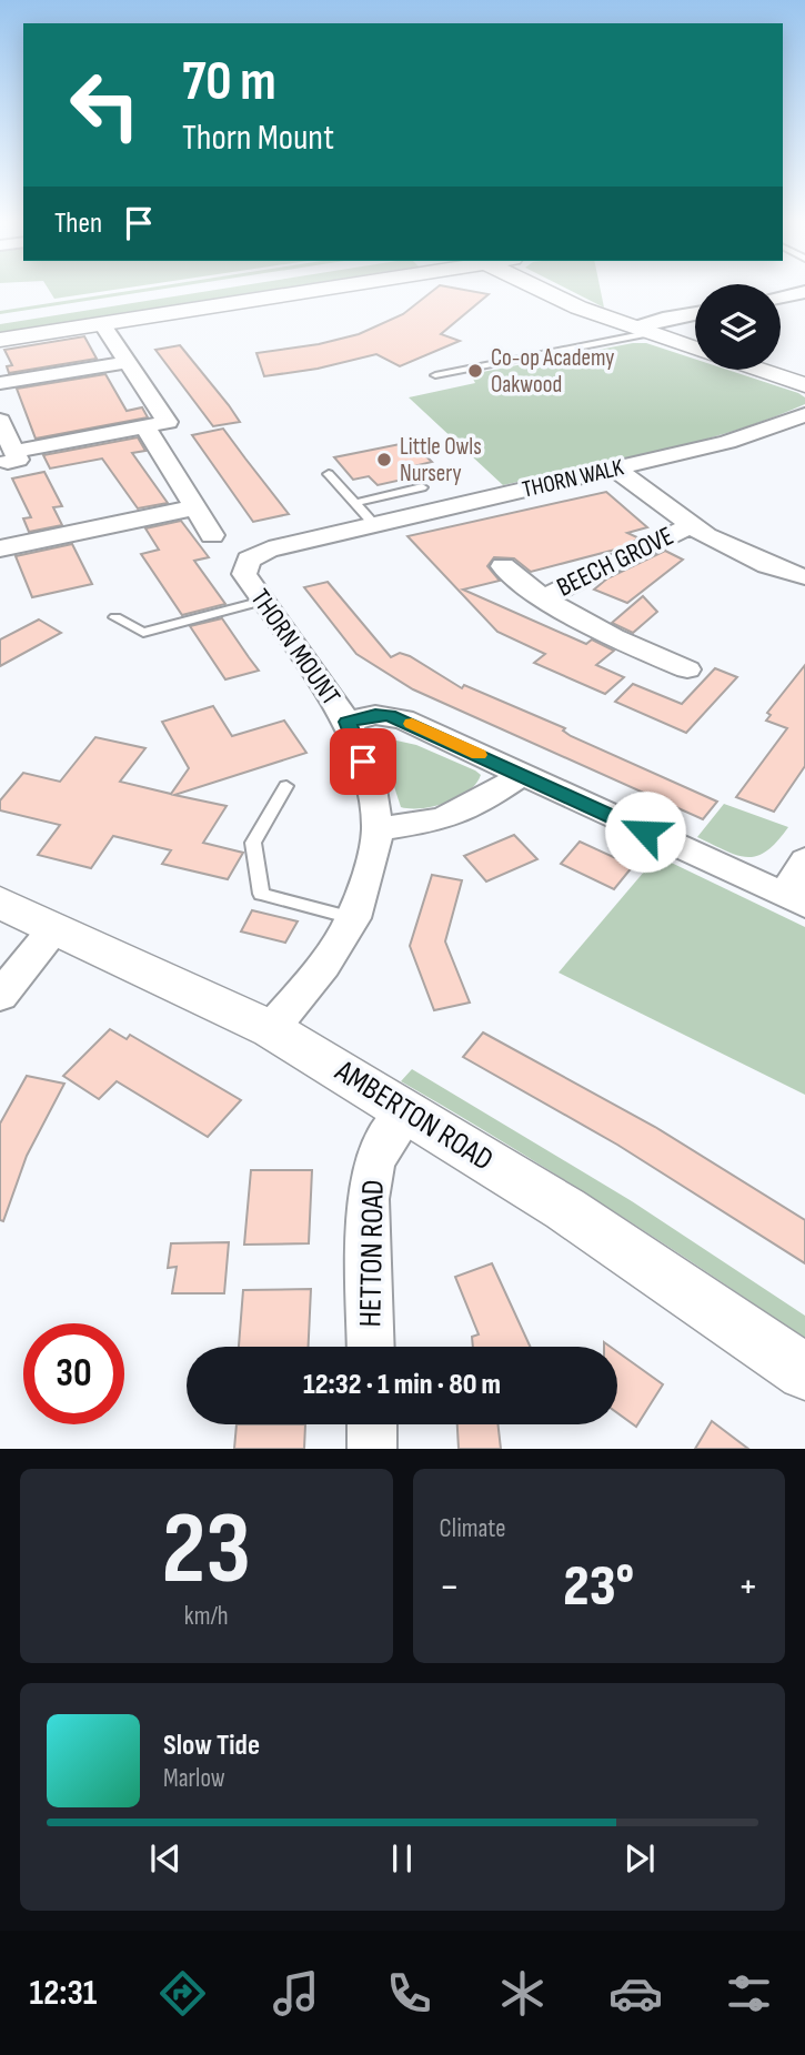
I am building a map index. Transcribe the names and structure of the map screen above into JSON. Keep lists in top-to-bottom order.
{
  "streets": {
    "street": [
      "THORN WALK",
      "BEECH GROVE",
      "THORN MOUNT",
      "AMBERTON ROAD",
      "HETTON ROAD"
    ]
  },
  "crossings": [
    ["THORN WALK", "THORN MOUNT"],
    ["THORN MOUNT", "AMBERTON ROAD"],
    ["AMBERTON ROAD", "HETTON ROAD"]
  ],
  "places": ["Co-op Academy Oakwood", "Little Owls Nursery"],
  "page": {
    "turn": ["70 m", "Thorn Mount"],
    "then": "Then",
    "limit": "30",
    "trip": "12:32 · 1 min · 80 m",
    "tile": [
      ["23", "km/h"],
      "Climate"
    ],
    "heat": ["−", "23°", "+"],
    "song": ["Slow Tide", "Marlow"],
    "tabs": "12:31"
  }
}
